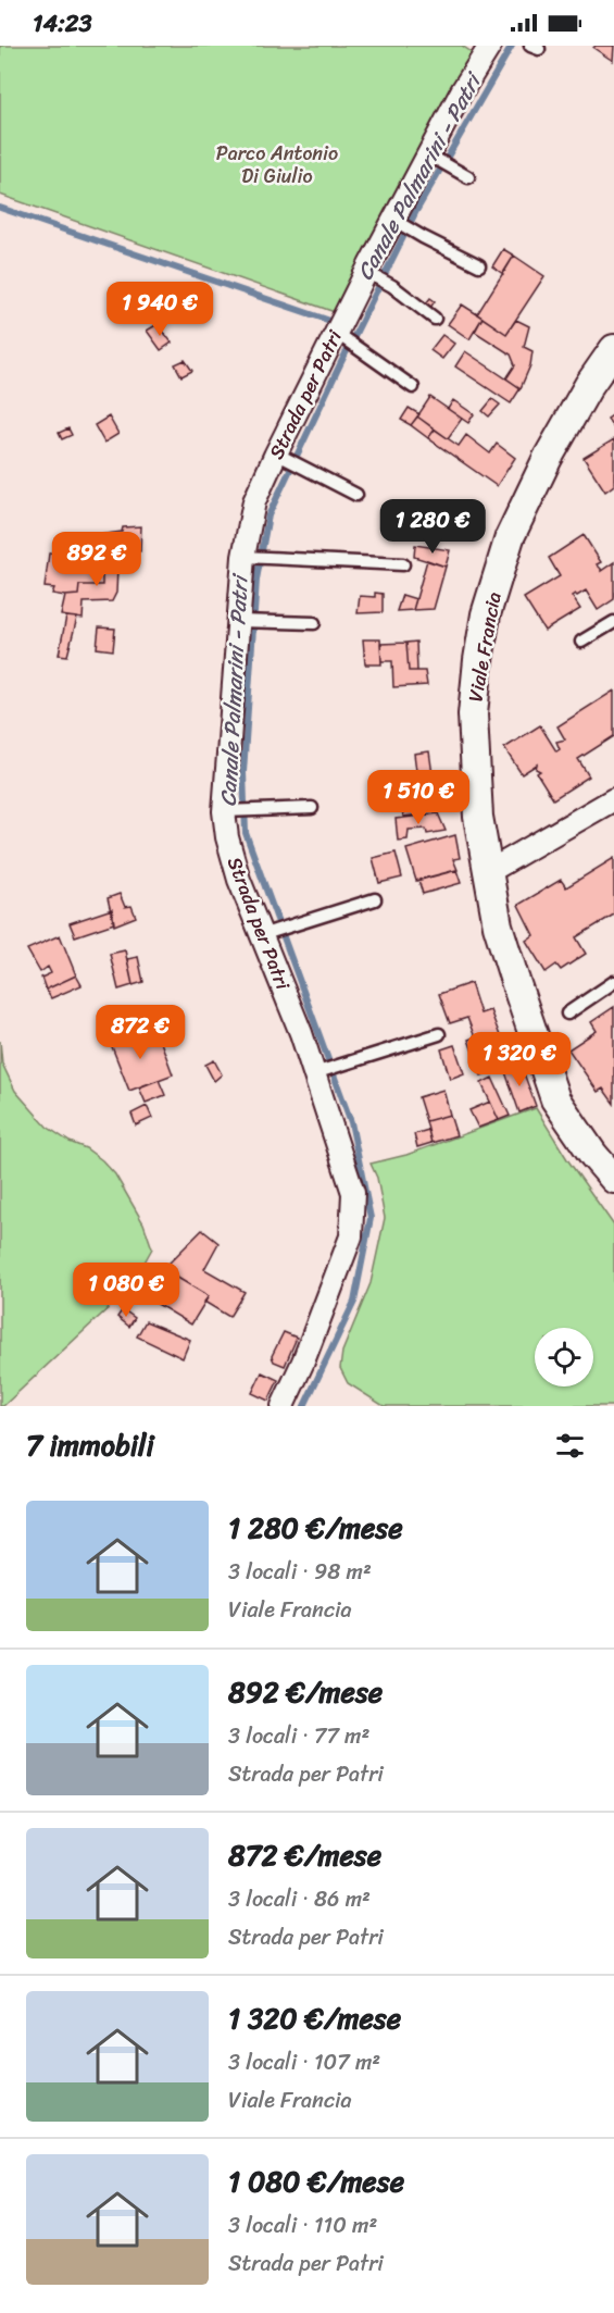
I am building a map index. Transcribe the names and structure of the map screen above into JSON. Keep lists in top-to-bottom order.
{
  "streets": {
    "street": ["Strada per Patri", "Viale Francia"]
  },
  "water": ["Canale Palmarini - Patri"],
  "parks": ["Parco Antonio Di Giulio"],
  "page": {
    "status": "14:23",
    "price": [
      "1 940 €",
      "1 280 €",
      "892 €",
      "1 510 €",
      "872 €",
      "1 320 €",
      "1 080 €"
    ],
    "heading": "7 immobili",
    "list": [
      {
        "name": "1 280 €/mese",
        "note": "3 locali · 98 m² · Viale Francia"
      },
      {
        "name": "892 €/mese",
        "note": "3 locali · 77 m² · Strada per Patri"
      },
      {
        "name": "872 €/mese",
        "note": "3 locali · 86 m² · Strada per Patri"
      },
      {
        "name": "1 320 €/mese",
        "note": "3 locali · 107 m² · Viale Francia"
      },
      {
        "name": "1 080 €/mese",
        "note": "3 locali · 110 m² · Strada per Patri"
      }
    ]
  }
}
